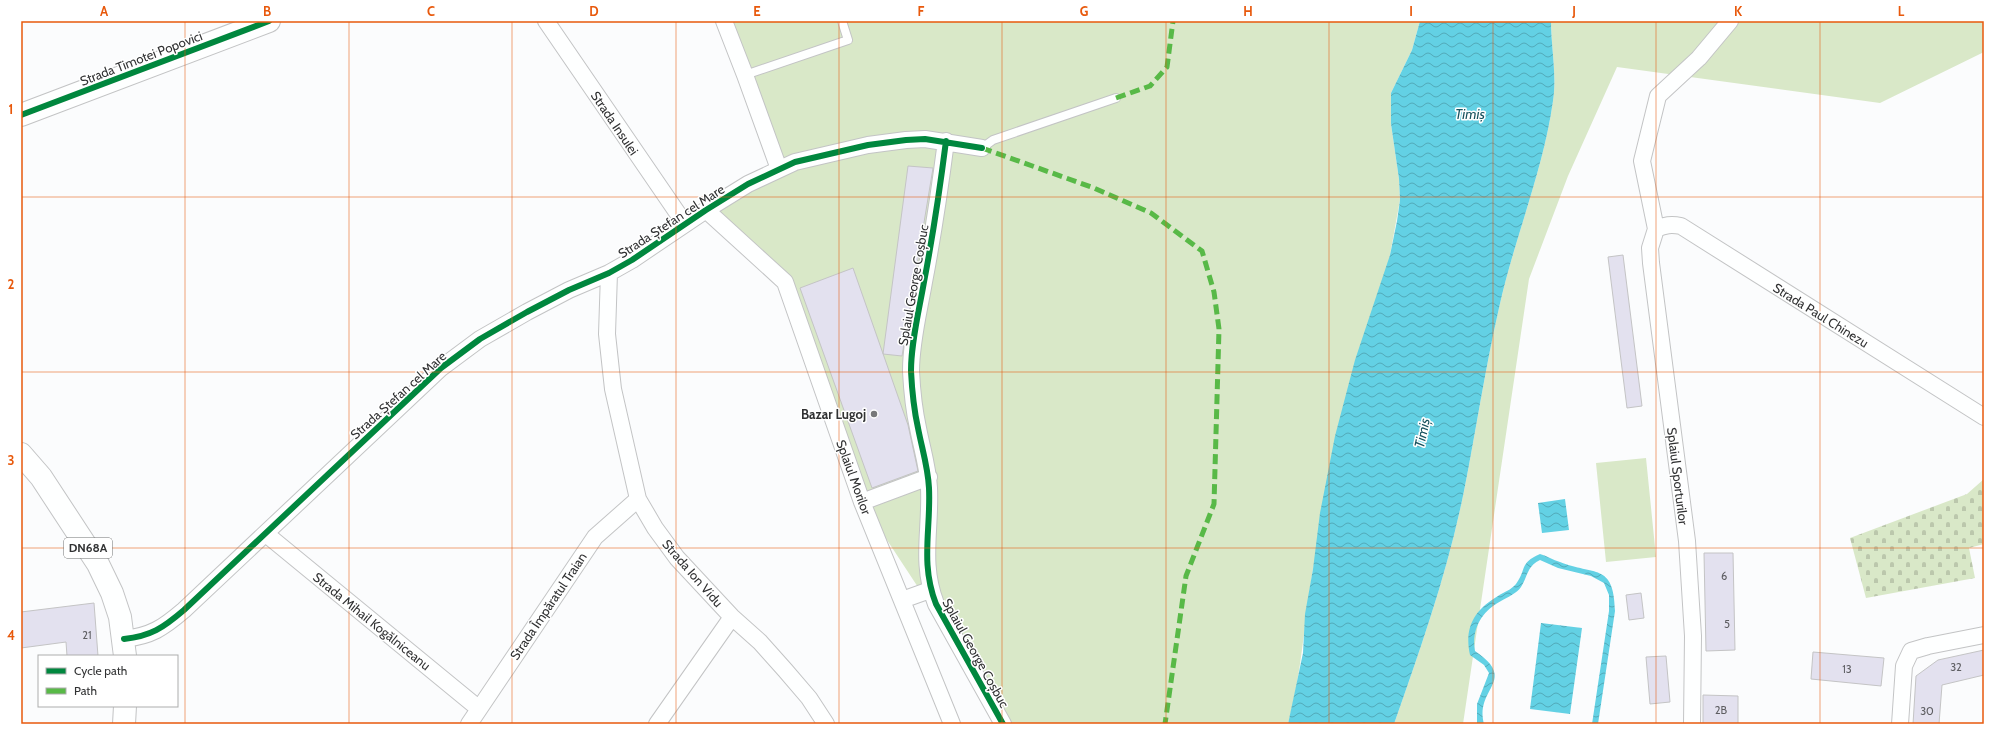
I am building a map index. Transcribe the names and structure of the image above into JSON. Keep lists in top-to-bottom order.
{
  "streets": {
    "main road": ["Strada Timotei Popovici", "DN68A"],
    "street": [
      "Strada Insulei",
      "Strada Ștefan cel Mare",
      "Splaiul George Coșbuc",
      "Strada Paul Chinezu",
      "Splaiul Sporturilor",
      "Splaiul Morilor",
      "Strada Ion Vidu",
      "Strada Împăratul Traian",
      "Strada Mihail Kogălniceanu"
    ]
  },
  "crossings": [
    ["Strada Insulei", "Strada Ștefan cel Mare"],
    ["Strada Ștefan cel Mare", "Splaiul George Coșbuc"],
    ["Strada Ștefan cel Mare", "Splaiul Morilor"],
    ["Strada Ștefan cel Mare", "DN68A"],
    ["Strada Ștefan cel Mare", "Strada Ion Vidu"],
    ["Strada Ștefan cel Mare", "Strada Mihail Kogălniceanu"],
    ["Strada Paul Chinezu", "Splaiul Sporturilor"],
    ["Strada Ion Vidu", "Strada Împăratul Traian"],
    ["Strada Împăratul Traian", "Strada Mihail Kogălniceanu"]
  ],
  "water": ["Timiș"],
  "places": ["Bazar Lugoj"],
  "house_numbers": [
    "6",
    "5",
    "21",
    "32",
    "13",
    "2B",
    "30"
  ],
  "legend": ["Cycle path", "Path"],
  "grid": {
    "columns": [
      "A",
      "B",
      "C",
      "D",
      "E",
      "F",
      "G",
      "H",
      "I",
      "J",
      "K",
      "L"
    ],
    "rows": [
      "1",
      "2",
      "3",
      "4"
    ]
  }
}
